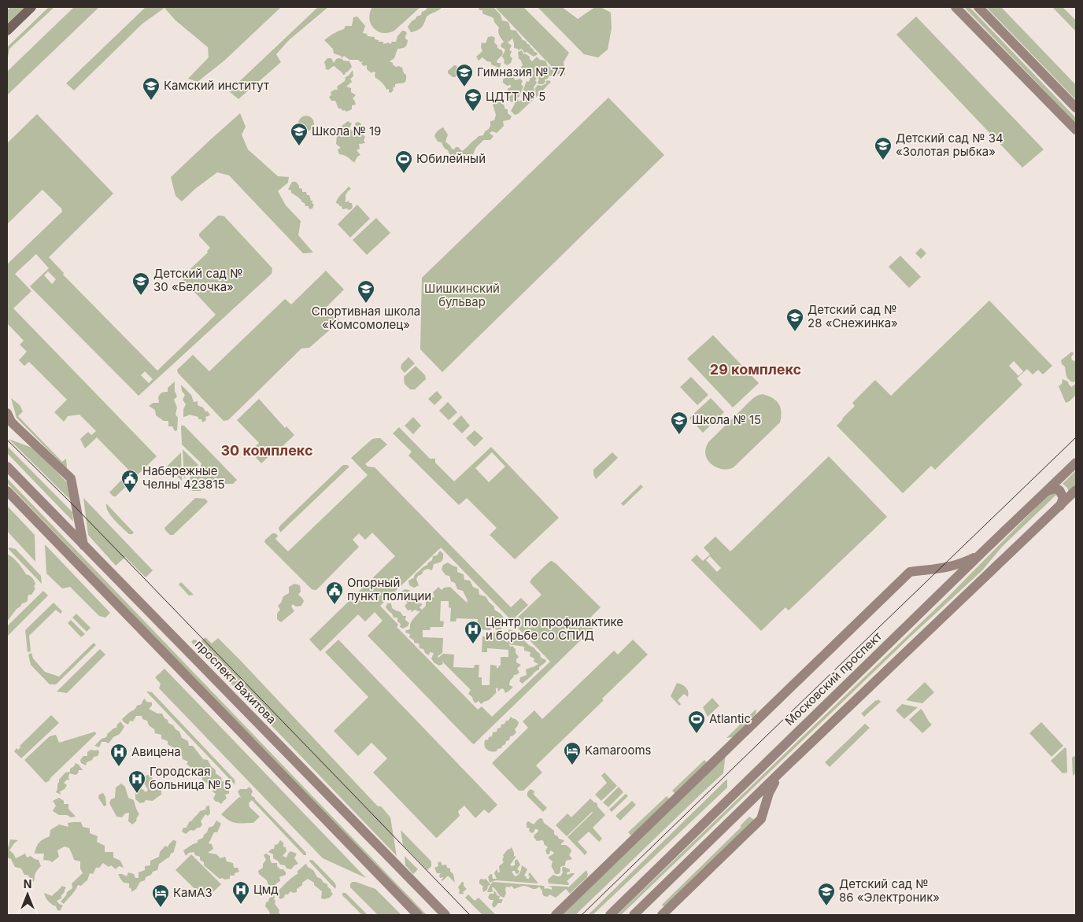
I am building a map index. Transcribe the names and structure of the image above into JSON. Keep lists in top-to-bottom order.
{
  "streets": {
    "main road": ["Московский проспект", "проспект Вахитова"]
  },
  "districts": ["29 комплекс", "30 комплекс"],
  "parks": ["Шишкинский бульвар"],
  "places": {
    "school or university": [
      "Гимназия № 77",
      "Камский институт",
      "ЦДТТ № 5",
      "Школа № 19",
      "Детский сад № 34 «Золотая рыбка»",
      "Детский сад № 30 «Белочка»",
      "Спортивная школа «Комсомолец»",
      "Детский сад № 28 «Снежинка»",
      "Школа № 15",
      "Детский сад № 86 «Электроник»"
    ],
    "sports": ["Юбилейный", "Atlantic"],
    "public building": ["Набережные Челны 423815", "Опорный пункт полиции"],
    "hospital": [
      "Центр по профилактике и борьбе со СПИД",
      "Авицена",
      "Городская больница № 5",
      "Цмд"
    ],
    "hotel": ["Kamarooms", "КамАЗ"]
  },
  "north": "top"
}
